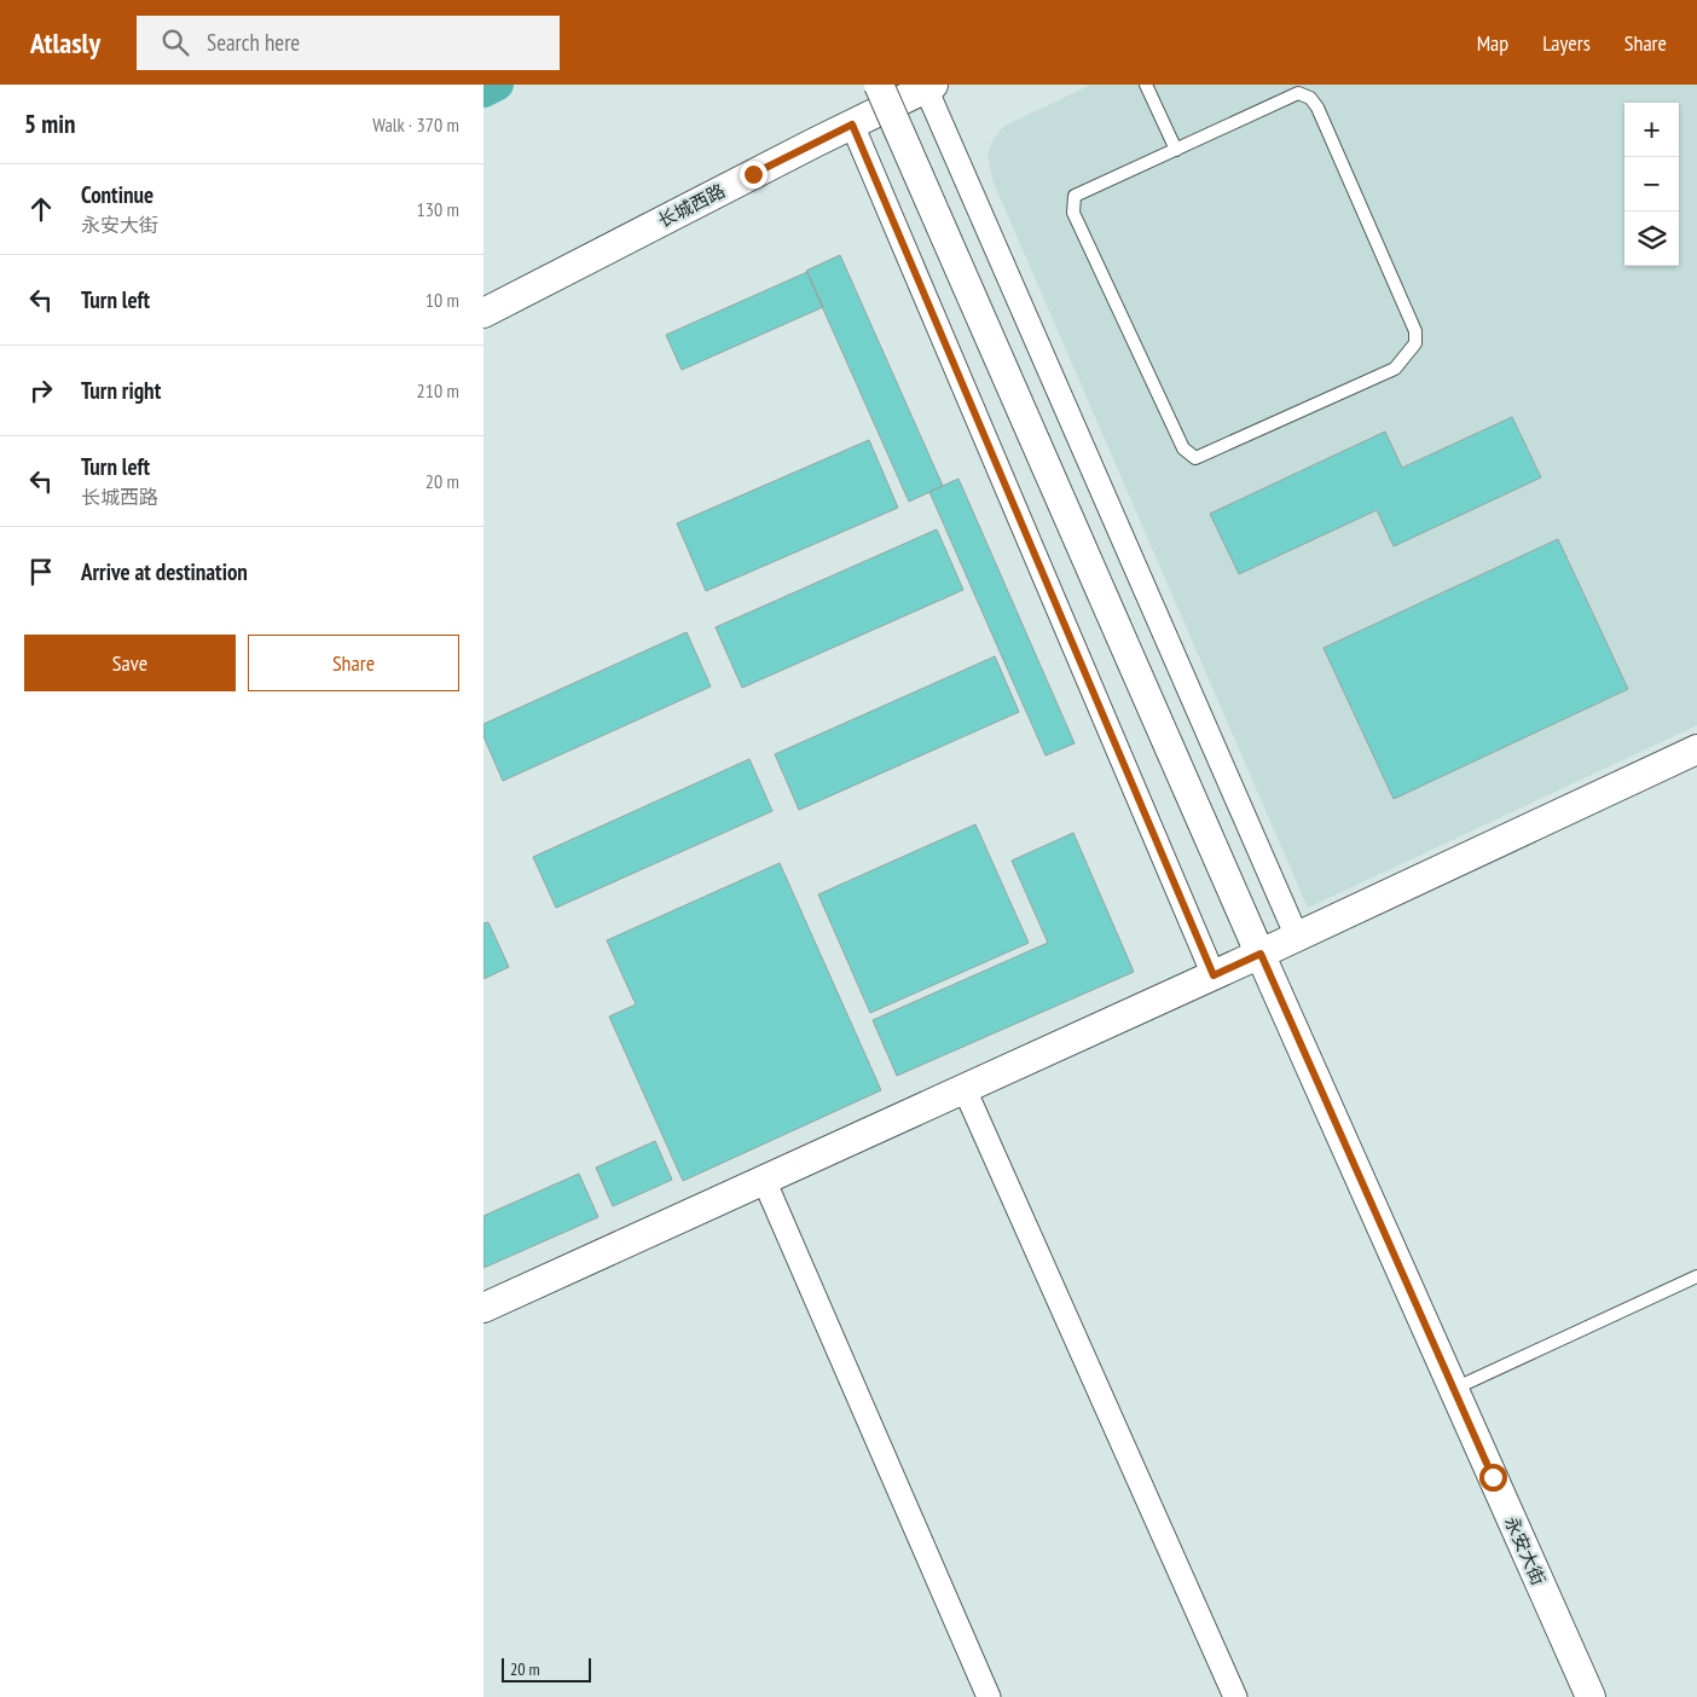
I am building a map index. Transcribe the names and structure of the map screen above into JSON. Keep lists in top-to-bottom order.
{
  "streets": {
    "street": ["长城西路", "永安大街"]
  },
  "scale_bar": "20 m",
  "page": {
    "header": "Atlasly",
    "search": "Search here",
    "nav": ["Map", "Layers", "Share"],
    "heading": ["5 min", "Walk · 370 m"],
    "map_buttons": ["+", "−"],
    "list": [
      ["Continue", "永安大街", "130 m"],
      ["Turn left", "10 m"],
      ["Turn right", "210 m"],
      ["Turn left", "长城西路", "20 m"],
      "Arrive at destination"
    ],
    "buttons": ["Save", "Share"],
    "scale": "20 m"
  }
}
